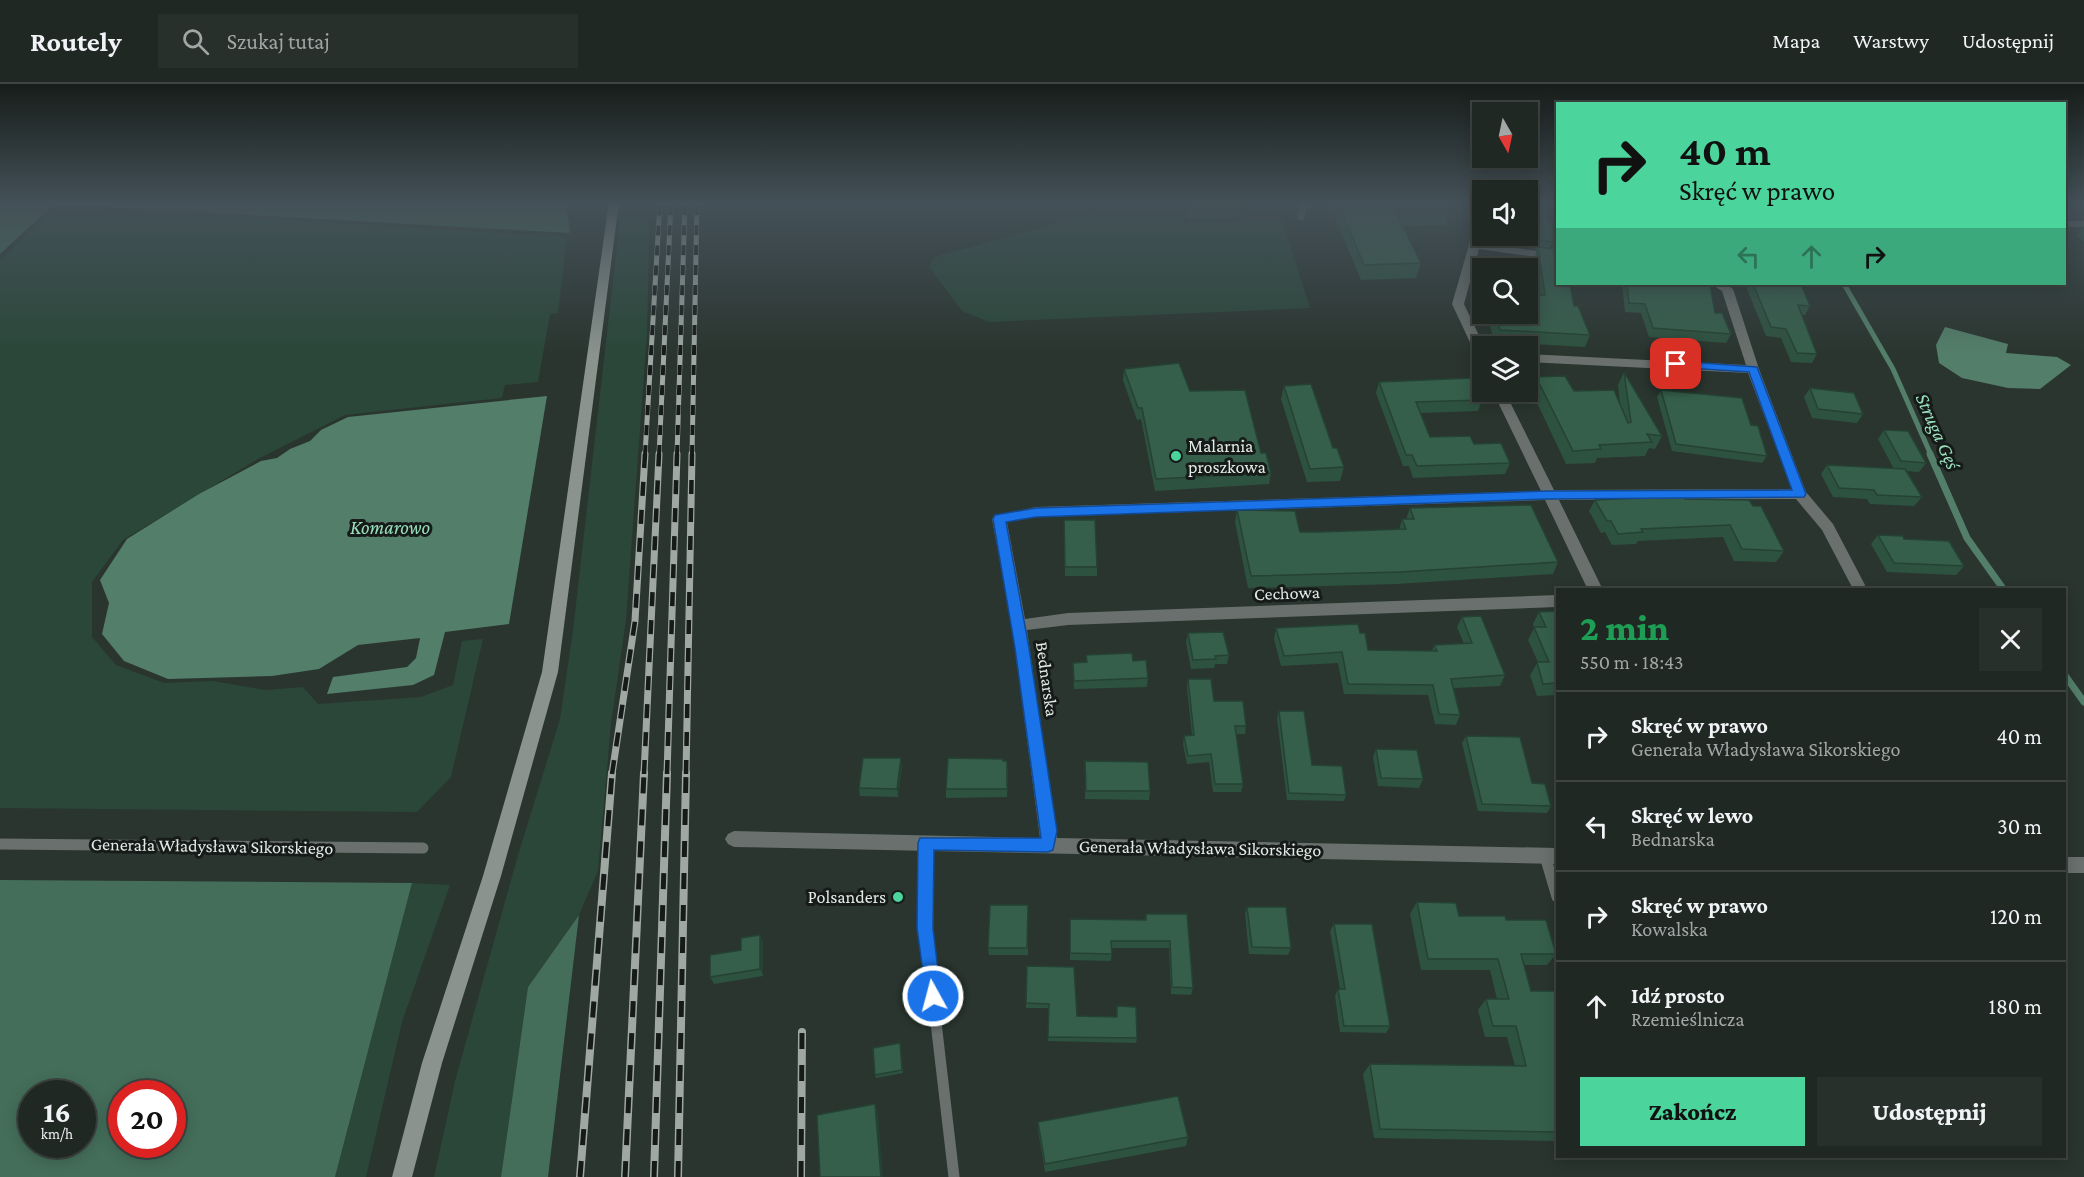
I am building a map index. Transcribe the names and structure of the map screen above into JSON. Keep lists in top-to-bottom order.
{
  "streets": {
    "street": ["Cechowa", "Bednarska", "Generała Władysława Sikorskiego"]
  },
  "crossings": [
    ["Cechowa", "Bednarska"],
    ["Bednarska", "Generała Władysława Sikorskiego"]
  ],
  "water": ["Struga Gęś", "Komarowo"],
  "places": ["Malarnia proszkowa", "Polsanders"],
  "north": "bottom",
  "page": {
    "header": "Routely",
    "search": "Szukaj tutaj",
    "nav": ["Mapa", "Warstwy", "Udostępnij"],
    "turn": ["40 m", "Skręć w prawo"],
    "heading": ["2 min", "550 m · 18:43"],
    "list": [
      {
        "name": "Skręć w prawo",
        "note": "Generała Władysława Sikorskiego",
        "value": "40 m"
      },
      {
        "name": "Skręć w lewo",
        "note": "Bednarska",
        "value": "30 m"
      },
      {
        "name": "Skręć w prawo",
        "note": "Kowalska",
        "value": "120 m"
      },
      {
        "name": "Idź prosto",
        "note": "Rzemieślnicza",
        "value": "180 m"
      }
    ],
    "buttons": ["Zakończ", "Udostępnij"],
    "speed": "16 km/h",
    "limit": "20"
  }
}
